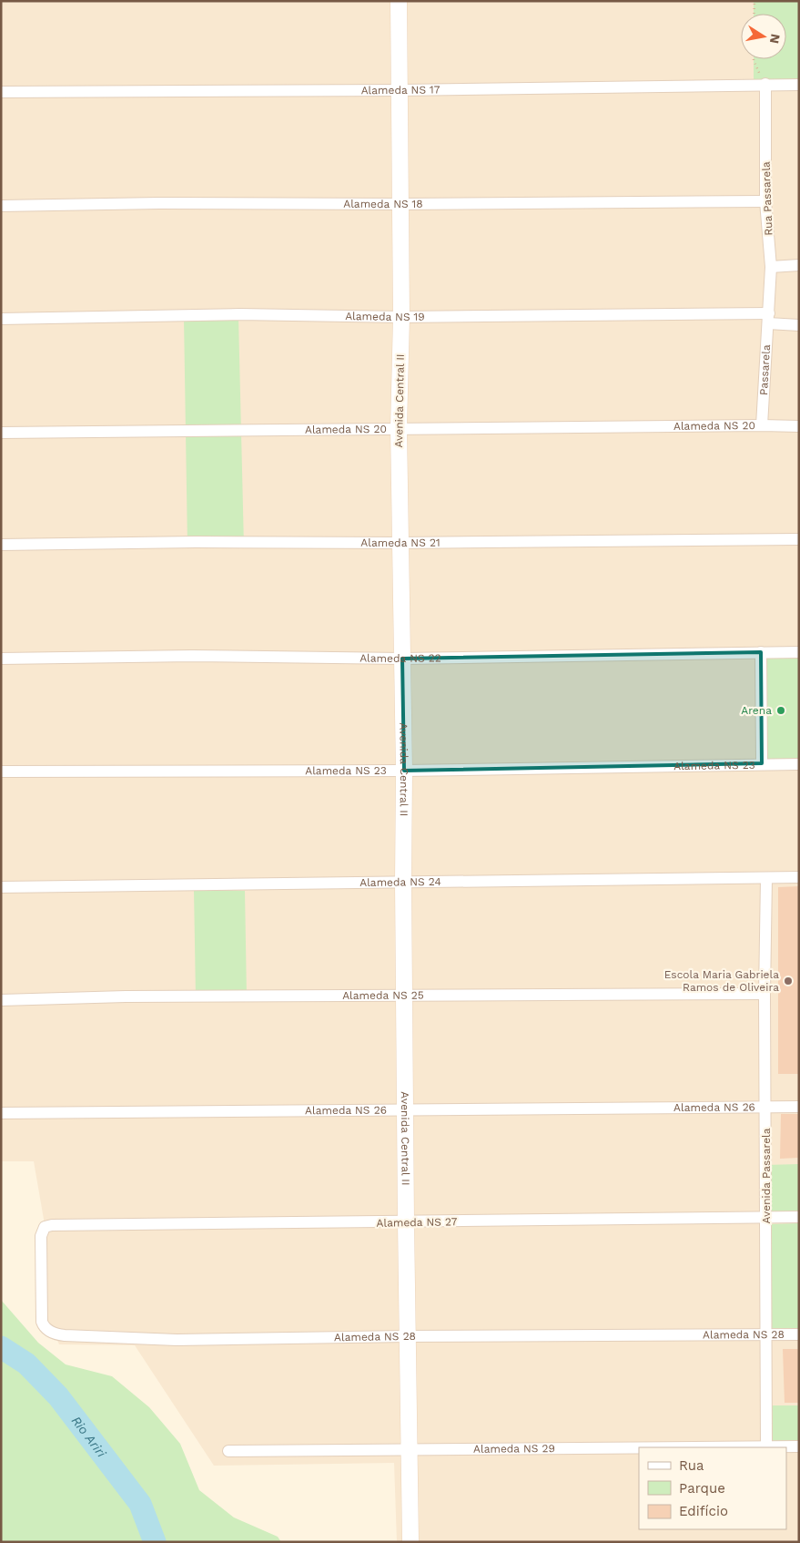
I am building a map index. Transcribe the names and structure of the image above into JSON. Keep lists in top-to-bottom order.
{
  "streets": {
    "street": [
      "Alameda NS 17",
      "Rua Passarela",
      "Alameda NS 18",
      "Alameda NS 19",
      "Passarela",
      "Avenida Central II",
      "Alameda NS 20",
      "Alameda NS 21",
      "Alameda NS 22",
      "Alameda NS 23",
      "Alameda NS 24",
      "Alameda NS 25",
      "Alameda NS 26",
      "Avenida Passarela",
      "Alameda NS 27",
      "Alameda NS 28",
      "Alameda NS 29"
    ]
  },
  "crossings": [
    ["Alameda NS 17", "Rua Passarela"],
    ["Alameda NS 17", "Avenida Central II"],
    ["Rua Passarela", "Alameda NS 18"],
    ["Rua Passarela", "Alameda NS 19"],
    ["Rua Passarela", "Passarela"],
    ["Alameda NS 18", "Avenida Central II"],
    ["Alameda NS 19", "Passarela"],
    ["Alameda NS 19", "Avenida Central II"],
    ["Passarela", "Alameda NS 20"],
    ["Avenida Central II", "Alameda NS 20"],
    ["Avenida Central II", "Alameda NS 21"],
    ["Avenida Central II", "Alameda NS 22"],
    ["Avenida Central II", "Alameda NS 23"],
    ["Avenida Central II", "Alameda NS 24"],
    ["Avenida Central II", "Alameda NS 25"],
    ["Avenida Central II", "Alameda NS 26"],
    ["Avenida Central II", "Alameda NS 27"],
    ["Avenida Central II", "Alameda NS 28"],
    ["Avenida Central II", "Alameda NS 29"],
    ["Alameda NS 24", "Avenida Passarela"],
    ["Alameda NS 25", "Avenida Passarela"],
    ["Alameda NS 26", "Avenida Passarela"],
    ["Avenida Passarela", "Alameda NS 27"],
    ["Avenida Passarela", "Alameda NS 28"],
    ["Avenida Passarela", "Alameda NS 29"],
    ["Alameda NS 27", "Alameda NS 28"]
  ],
  "water": ["Rio Ariri"],
  "places": ["Arena", "Escola Maria Gabriela Ramos de Oliveira"],
  "legend": ["Rua", "Parque", "Edifício"],
  "north": "right"
}
